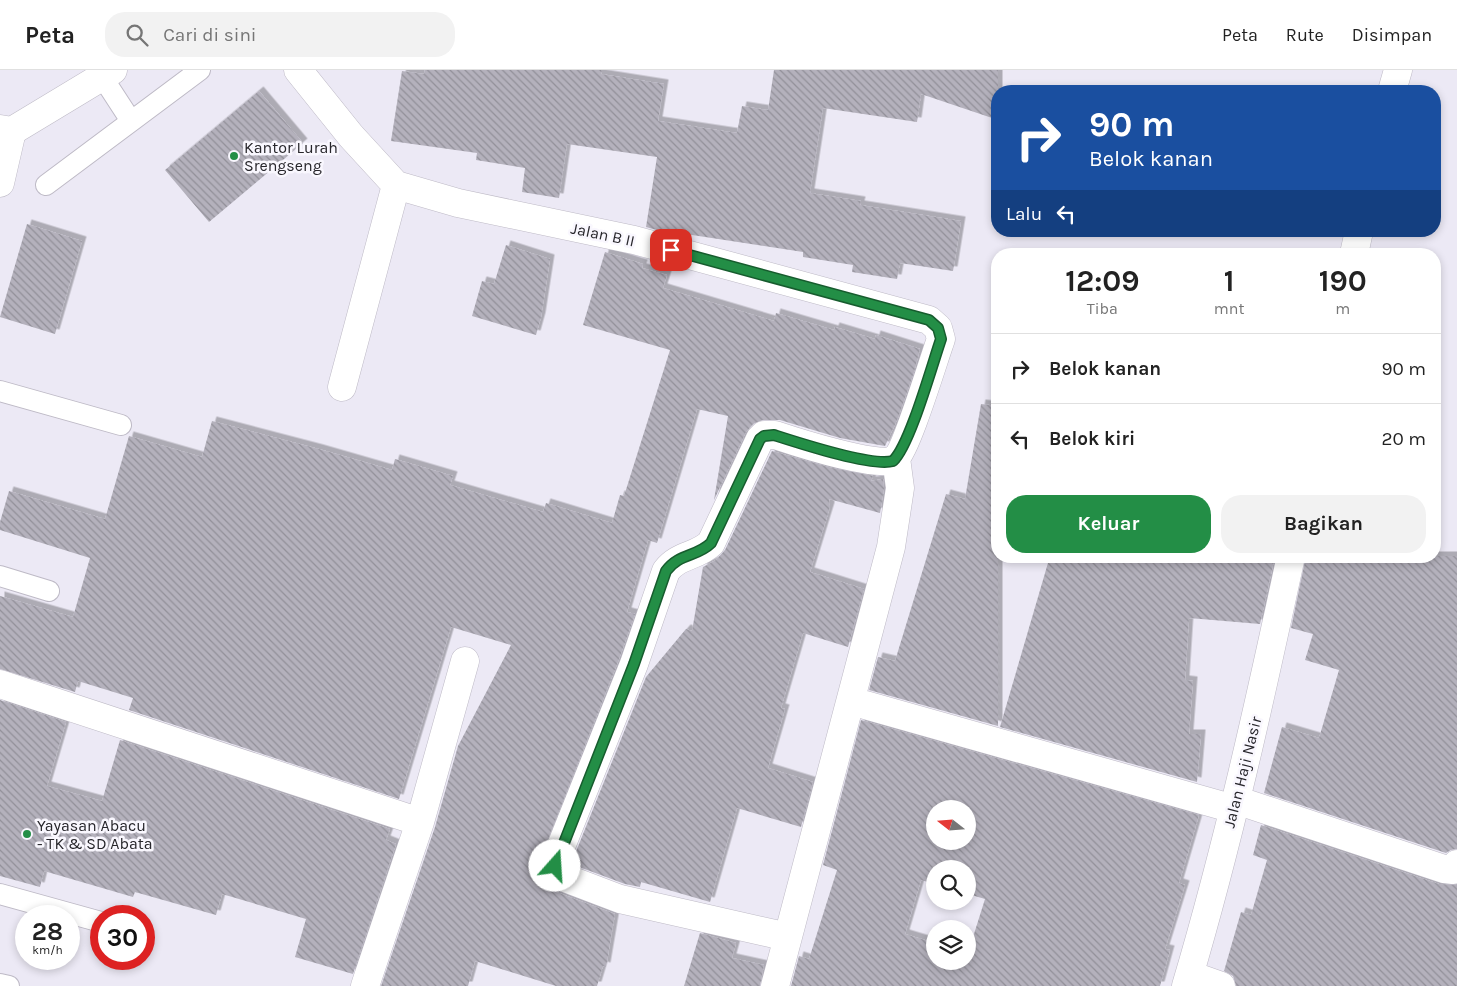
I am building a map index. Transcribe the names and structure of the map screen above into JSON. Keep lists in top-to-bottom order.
{
  "streets": {
    "street": ["Jalan B II", "Jalan Haji Nasir"]
  },
  "places": ["Kantor Lurah Srengseng", "Yayasan Abacu - TK & SD Abata"],
  "north": "left",
  "page": {
    "header": "Peta",
    "search": "Cari di sini",
    "nav": ["Peta", "Rute", "Disimpan"],
    "turn": ["90 m", "Belok kanan"],
    "then": "Lalu",
    "eta": [
      "12:09",
      "Tiba",
      "1",
      "mnt",
      "190",
      "m"
    ],
    "list": [
      {
        "name": "Belok kanan",
        "value": "90 m"
      },
      {
        "name": "Belok kiri",
        "value": "20 m"
      }
    ],
    "buttons": ["Keluar", "Bagikan"],
    "speed": "28 km/h",
    "limit": "30"
  }
}
